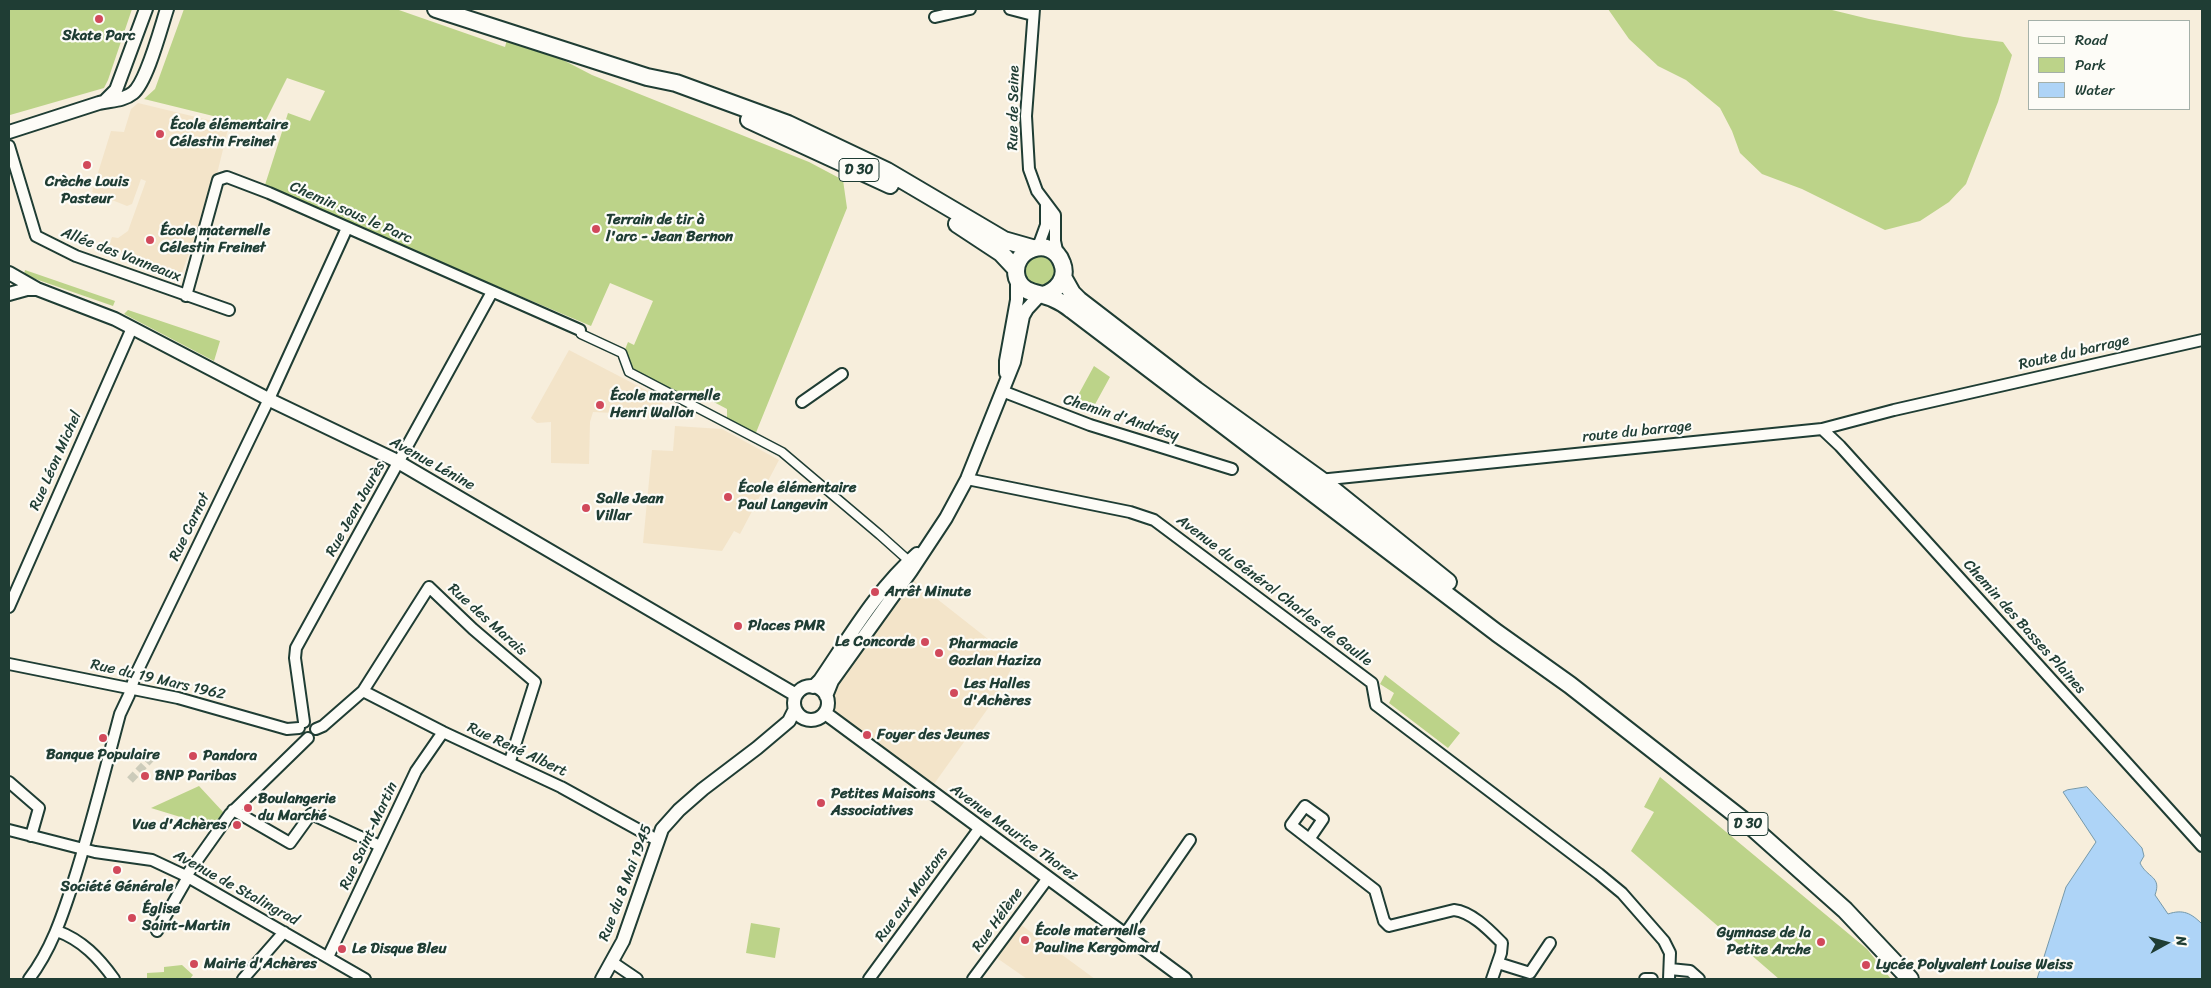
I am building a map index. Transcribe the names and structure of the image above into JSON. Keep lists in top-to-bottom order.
{
  "streets": {
    "main road": ["D 30"],
    "street": [
      "Rue de Seine",
      "Chemin sous le Parc",
      "Allée des Vanneaux",
      "Route du barrage",
      "Chemin d'Andrésy",
      "route du barrage",
      "Rue Léon Michel",
      "Avenue Lénine",
      "Rue Jean Jaurès",
      "Rue Carnot",
      "Avenue du Général Charles de Gaulle",
      "Rue des Marais",
      "Chemin des Basses Plaines",
      "Rue du 19 Mars 1962",
      "Rue René Albert",
      "Avenue Maurice Thorez",
      "Rue Saint-Martin",
      "Rue du 8 Mai 1945",
      "Avenue de Stalingrad",
      "Rue aux Moutons",
      "Rue Hélène"
    ]
  },
  "crossings": [
    ["Rue de Seine", "D 30"],
    ["D 30", "route du barrage"],
    ["Chemin sous le Parc", "Allée des Vanneaux"],
    ["Chemin sous le Parc", "Rue Jean Jaurès"],
    ["Chemin sous le Parc", "Rue Carnot"],
    ["Route du barrage", "route du barrage"],
    ["route du barrage", "Chemin des Basses Plaines"],
    ["Rue Léon Michel", "Avenue Lénine"],
    ["Avenue Lénine", "Rue Jean Jaurès"],
    ["Avenue Lénine", "Rue Carnot"],
    ["Avenue Lénine", "Avenue Maurice Thorez"],
    ["Avenue Lénine", "Rue du 8 Mai 1945"],
    ["Rue Jean Jaurès", "Rue des Marais"],
    ["Rue Jean Jaurès", "Rue du 19 Mars 1962"],
    ["Rue Carnot", "Rue du 19 Mars 1962"],
    ["Rue Carnot", "Avenue de Stalingrad"],
    ["Rue des Marais", "Rue du 19 Mars 1962"],
    ["Rue des Marais", "Rue René Albert"],
    ["Rue René Albert", "Rue Saint-Martin"],
    ["Rue René Albert", "Rue du 8 Mai 1945"],
    ["Avenue Maurice Thorez", "Rue du 8 Mai 1945"],
    ["Avenue Maurice Thorez", "Rue aux Moutons"],
    ["Avenue Maurice Thorez", "Rue Hélène"],
    ["Rue Saint-Martin", "Avenue de Stalingrad"]
  ],
  "places": [
    "Skate Parc",
    "École élémentaire Célestin Freinet",
    "Crèche Louis Pasteur",
    "Terrain de tir à l'arc - Jean Bernon",
    "École maternelle Célestin Freinet",
    "École maternelle Henri Wallon",
    "École élémentaire Paul Langevin",
    "Salle Jean Villar",
    "Arrêt Minute",
    "Places PMR",
    "Le Concorde",
    "Pharmacie Gozlan Haziza",
    "Les Halles d'Achères",
    "Foyer des Jeunes",
    "Banque Populaire",
    "Pandora",
    "BNP Paribas",
    "Petites Maisons Associatives",
    "Boulangerie du Marché",
    "Vue d'Achères",
    "Société Générale",
    "Église Saint-Martin",
    "École maternelle Pauline Kergomard",
    "Gymnase de la Petite Arche",
    "Le Disque Bleu",
    "Mairie d'Achères",
    "Lycée Polyvalent Louise Weiss"
  ],
  "legend": ["Road", "Park", "Water"],
  "north": "right"
}
